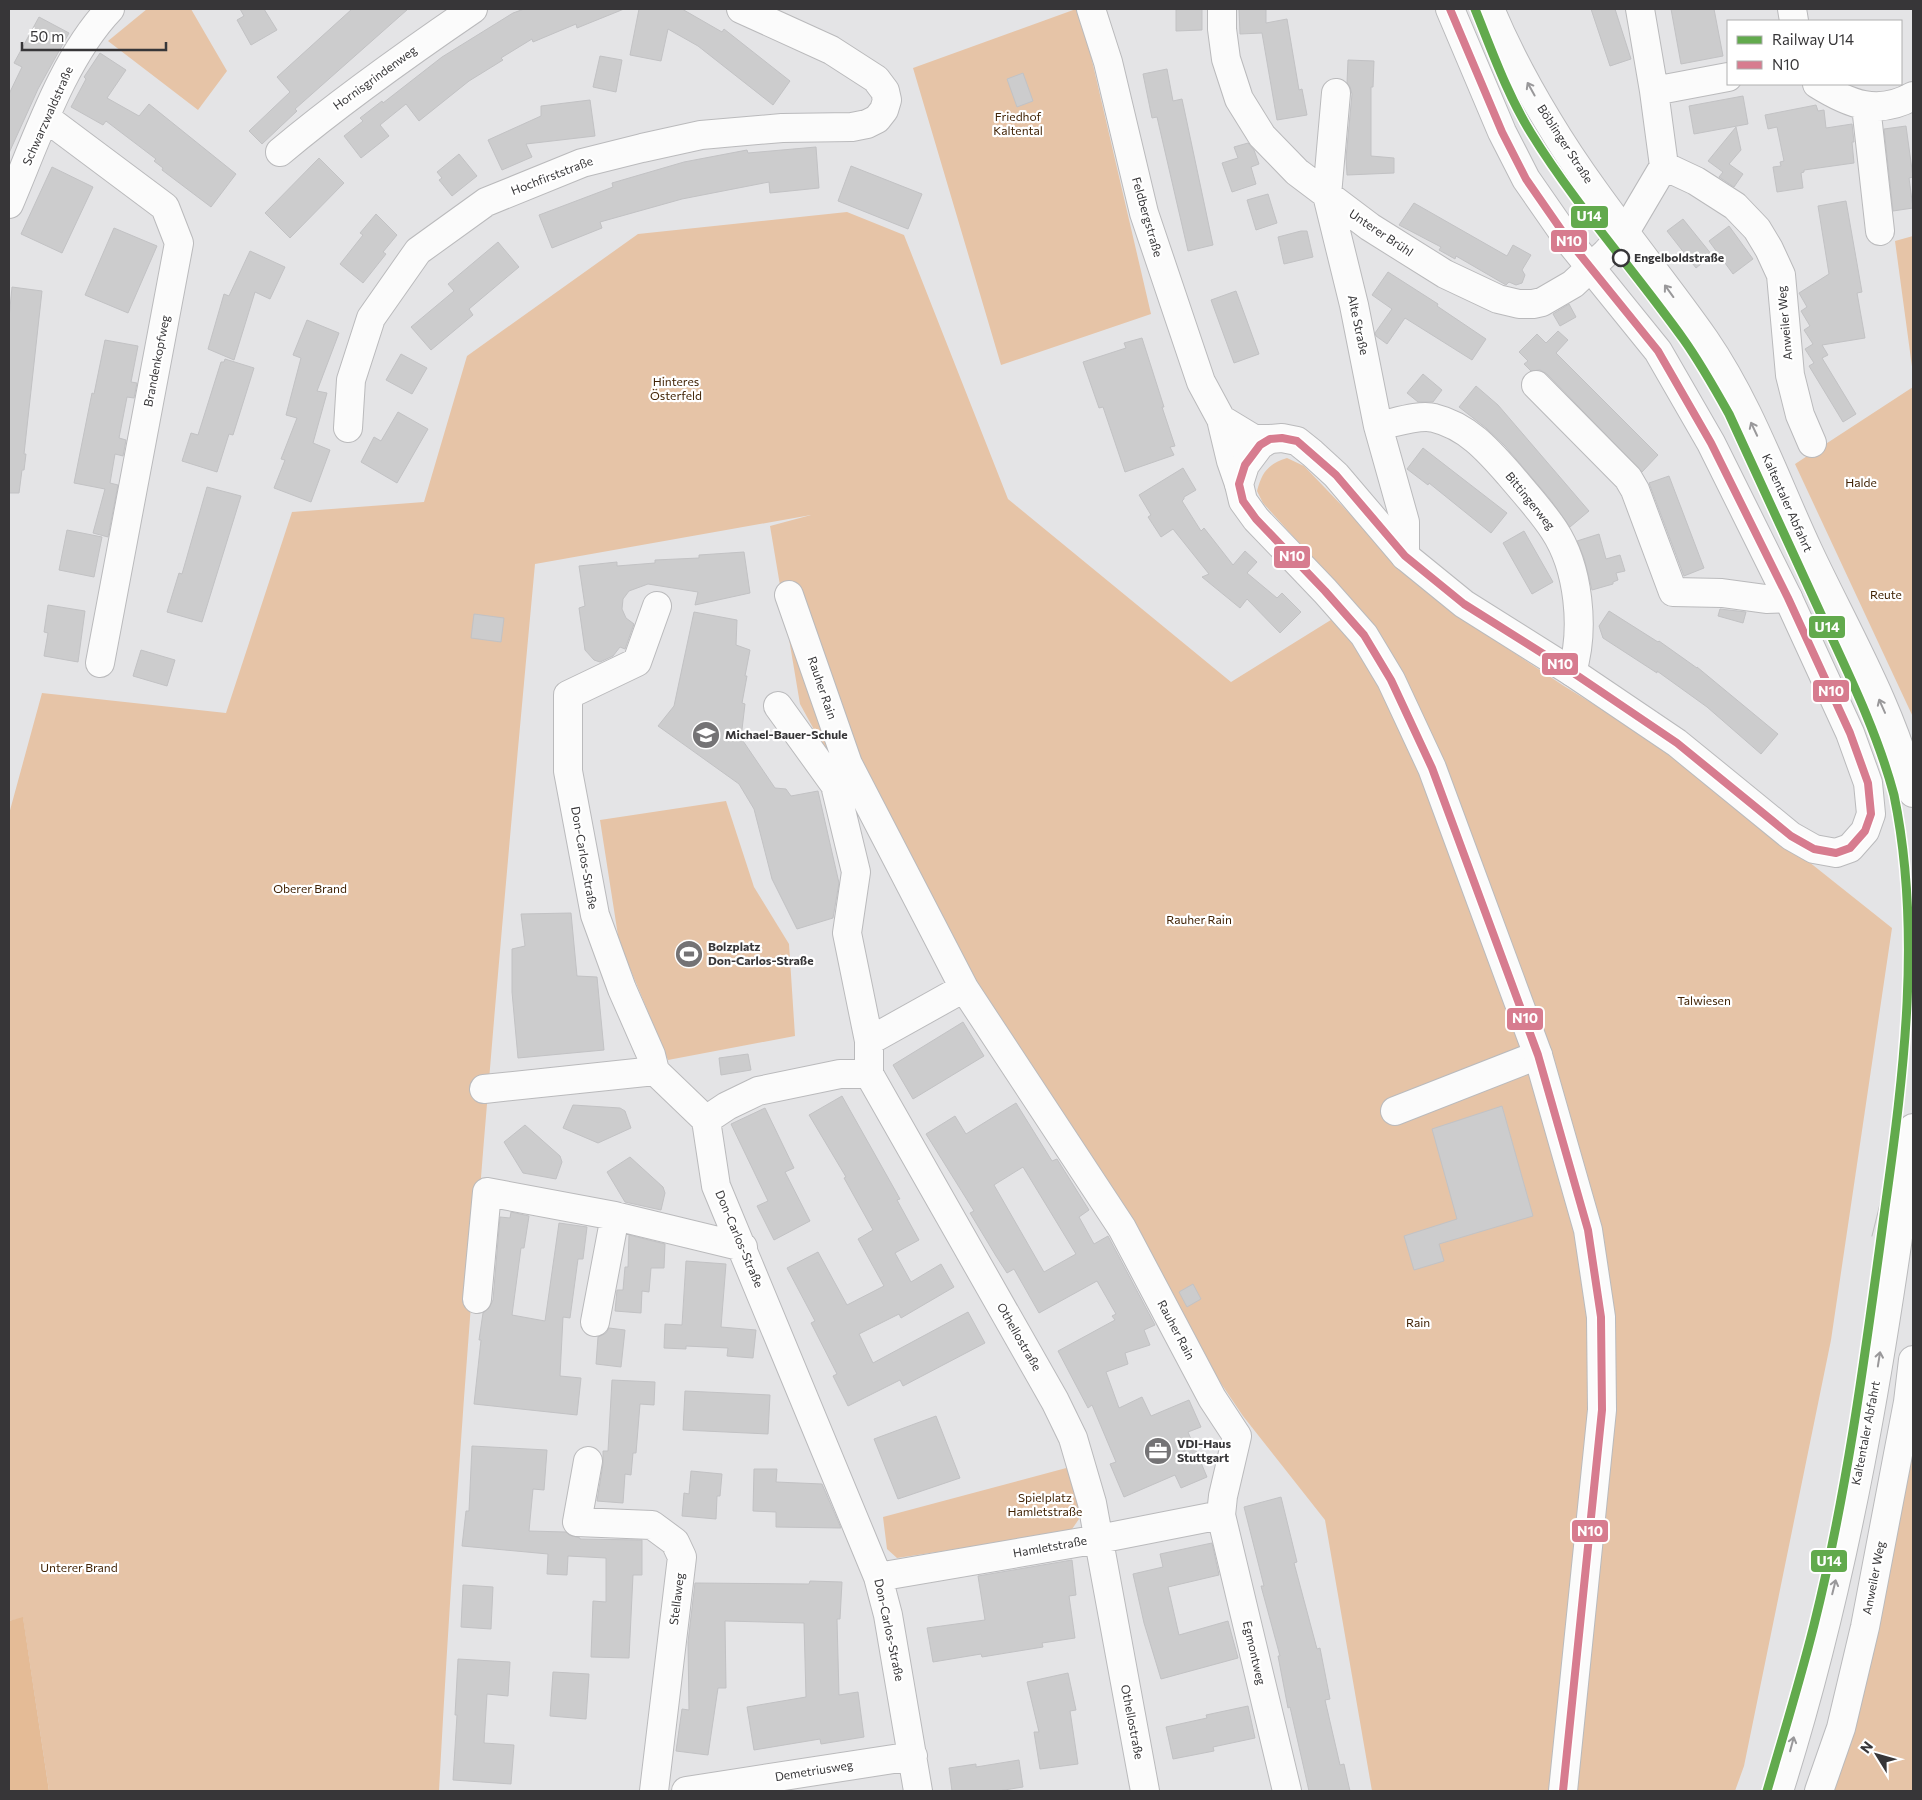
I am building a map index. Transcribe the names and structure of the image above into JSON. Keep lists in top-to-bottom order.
{
  "streets": {
    "street": [
      "Hornisgrindenweg",
      "Schwarzwaldstraße",
      "Böblinger Straße",
      "Hochfirststraße",
      "Feldbergstraße",
      "Unterer Brühl",
      "Anweiler Weg",
      "Alte Straße",
      "Brandenkopfweg",
      "Bittingerweg",
      "Kaltentaler Abfahrt",
      "Rauher Rain",
      "Don-Carlos-Straße",
      "Othellostraße",
      "Hamletstraße",
      "Stellaweg",
      "Egmontweg",
      "Demetriusweg"
    ]
  },
  "crossings": [
    ["Schwarzwaldstraße", "Brandenkopfweg"],
    ["Böblinger Straße", "Kaltentaler Abfahrt"],
    ["Unterer Brühl", "Alte Straße"],
    ["Alte Straße", "Bittingerweg"],
    ["Rauher Rain", "Hamletstraße"],
    ["Rauher Rain", "Egmontweg"],
    ["Don-Carlos-Straße", "Hamletstraße"],
    ["Don-Carlos-Straße", "Demetriusweg"],
    ["Othellostraße", "Hamletstraße"],
    ["Hamletstraße", "Egmontweg"]
  ],
  "parks": [
    "Friedhof Kaltental",
    "Hinteres Österfeld",
    "Halde",
    "Reute",
    "Oberer Brand",
    "Rauher Rain",
    "Talwiesen",
    "Rain",
    "Spielplatz Hamletstraße",
    "Unterer Brand"
  ],
  "places": {
    "other": ["Engelboldstraße"],
    "school or university": ["Michael-Bauer-Schule"],
    "sports": ["Bolzplatz Don-Carlos-Straße"],
    "office": ["VDI-Haus Stuttgart"]
  },
  "lines": ["rail line U14", "transit line N10"],
  "legend": ["Railway U14", "N10"],
  "scale_bar": "50 m",
  "north": "top left"
}
